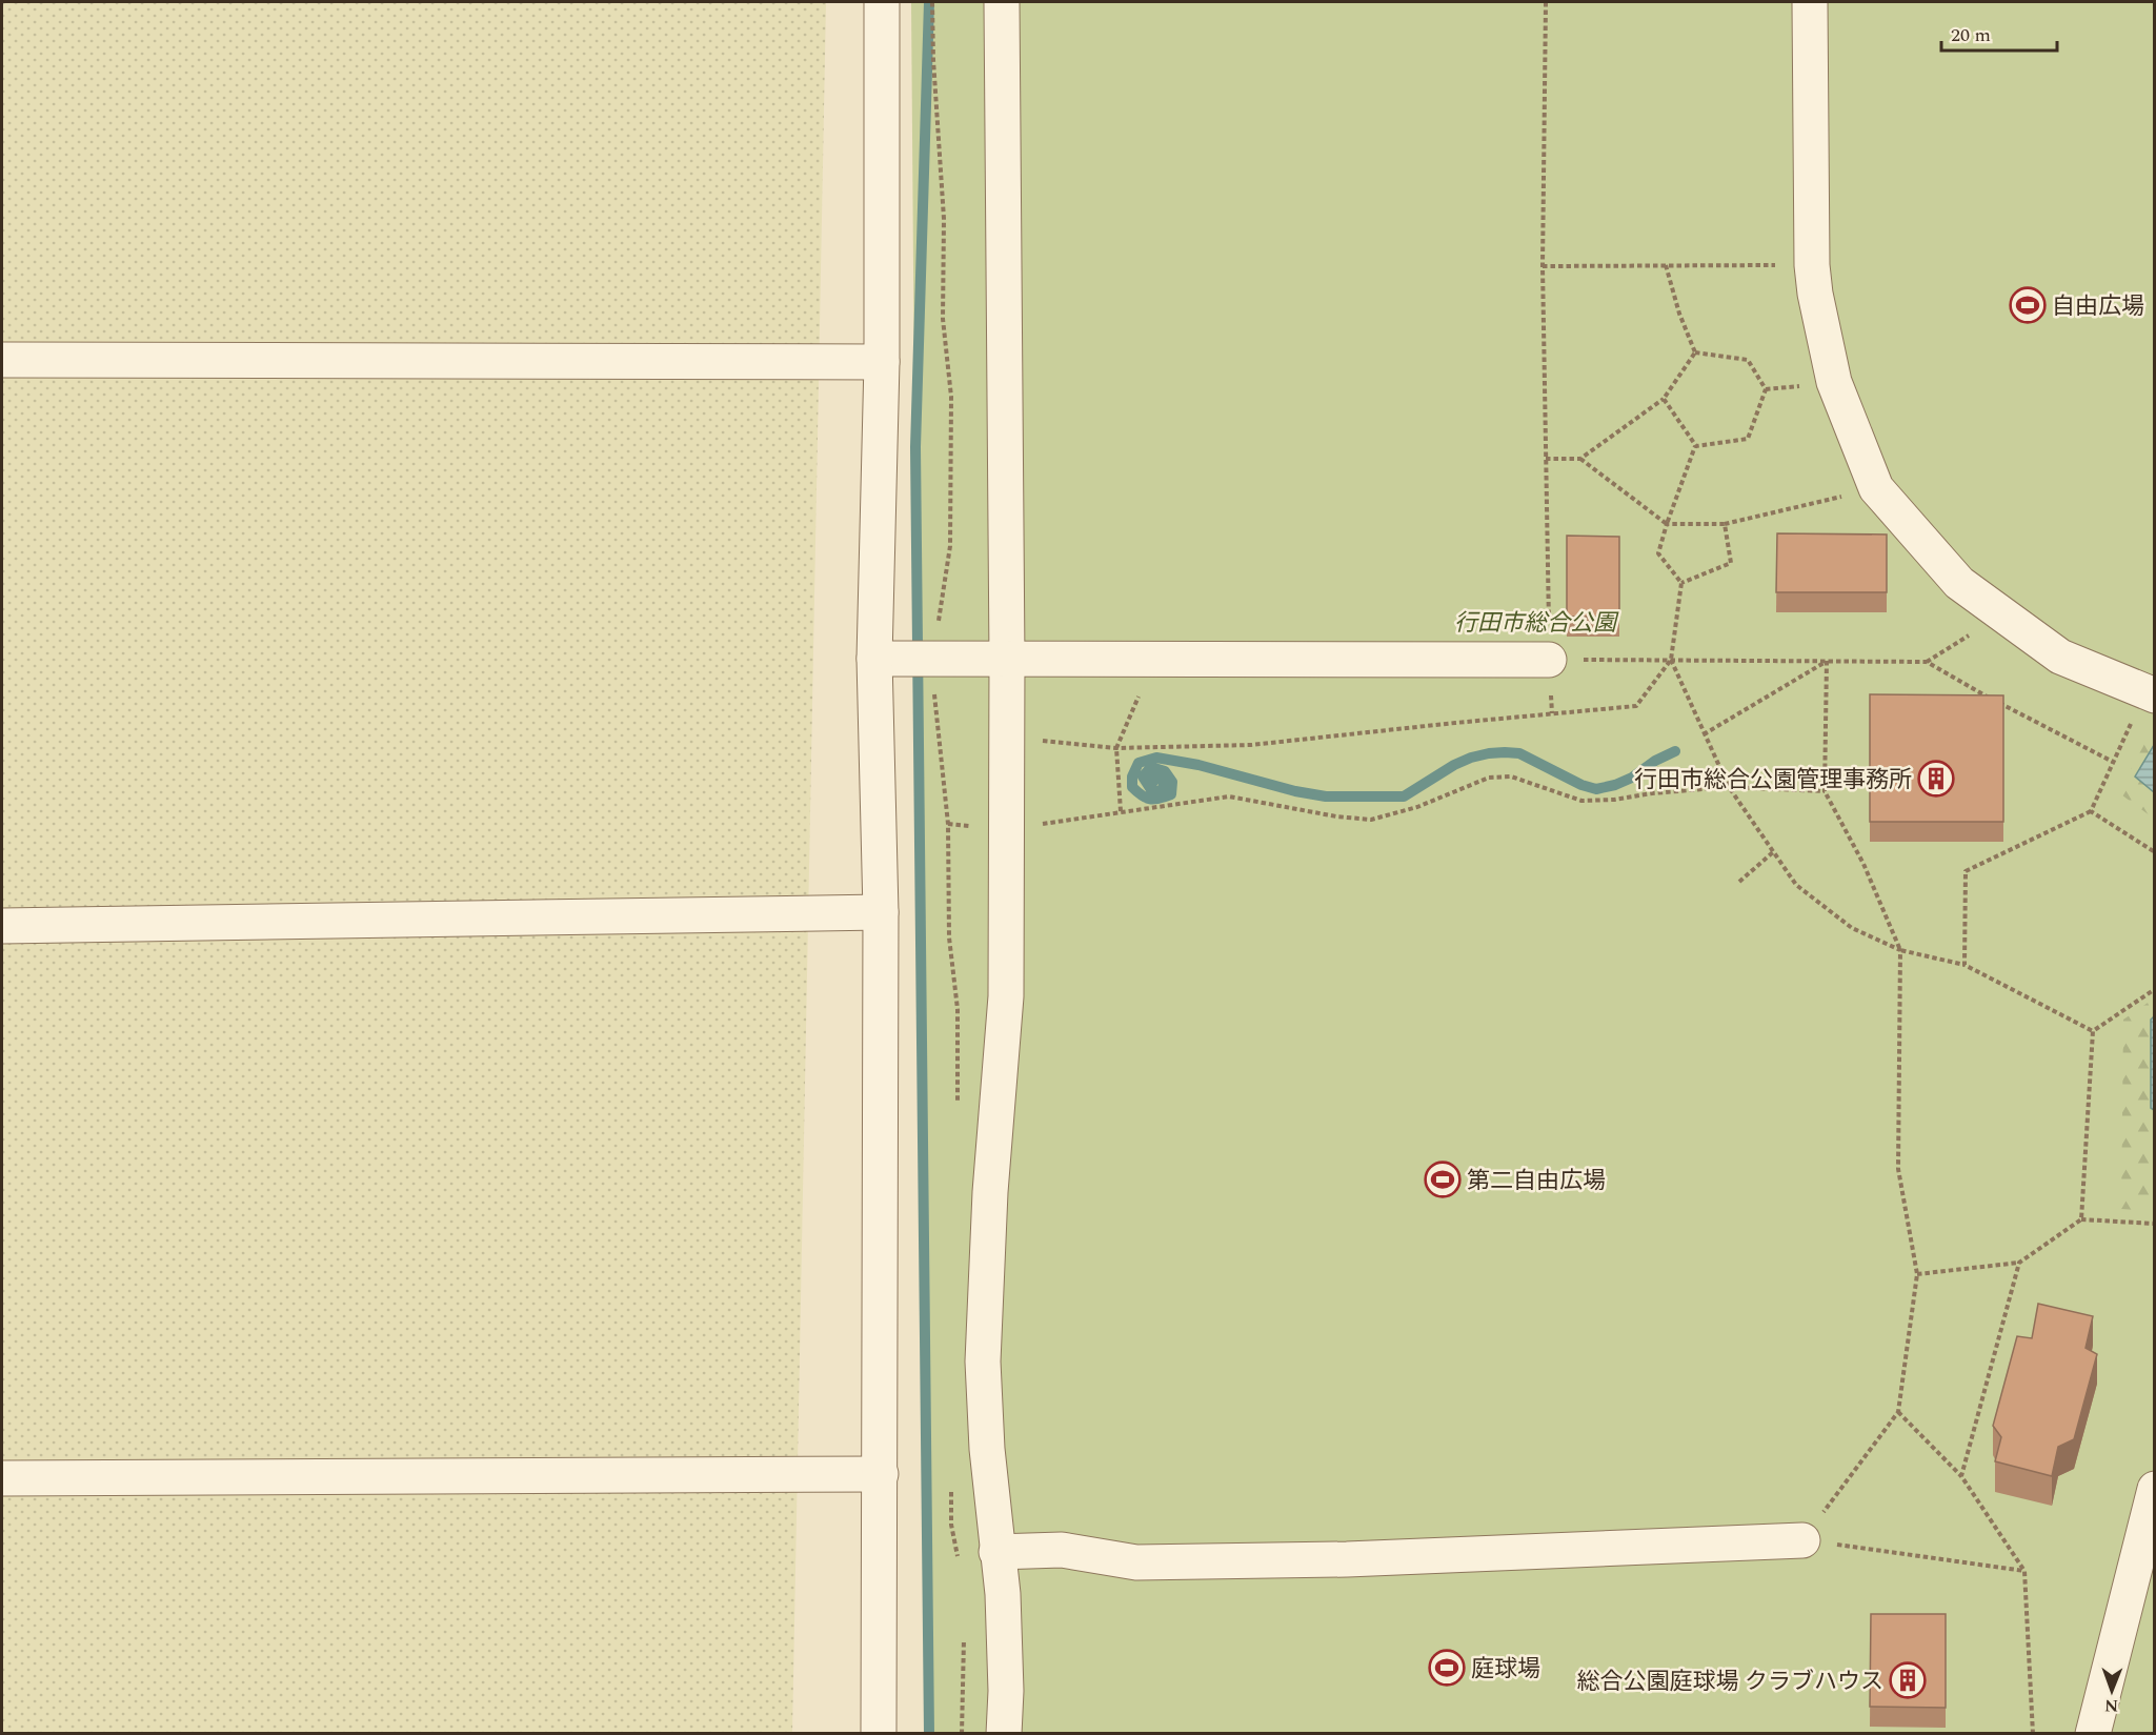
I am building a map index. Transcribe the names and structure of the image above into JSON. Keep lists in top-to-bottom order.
{
  "parks": ["行田市総合公園"],
  "places": {
    "sports": ["自由広場", "第二自由広場", "庭球場"],
    "building": ["行田市総合公園管理事務所", "総合公園庭球場 クラブハウス"]
  },
  "scale_bar": "20 m",
  "north": "bottom"
}
